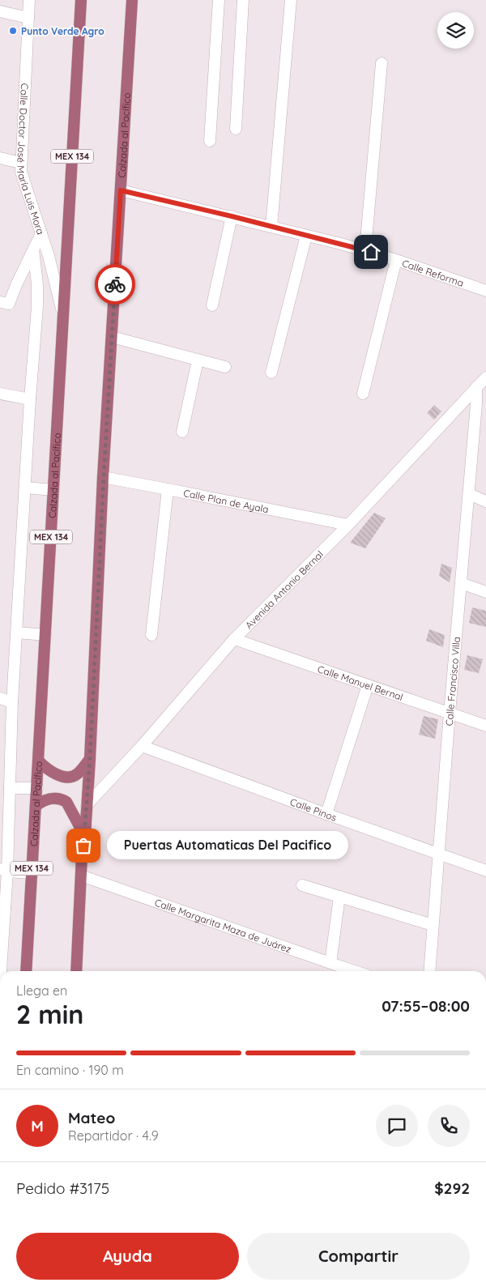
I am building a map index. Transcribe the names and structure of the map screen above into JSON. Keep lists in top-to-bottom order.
{
  "streets": {
    "main road": ["Calzada al Pacífico", "MEX 134"],
    "street": [
      "Calle Doctor José María Luis Mora",
      "Calle Reforma",
      "Calle Plan de Ayala",
      "Avenida Antonio Bernal",
      "Calle Francisco Villa",
      "Calle Manuel Bernal",
      "Calle Pinos",
      "Calle Margarita Maza de Juárez"
    ]
  },
  "crossings": [
    ["Calzada al Pacífico", "Calle Doctor José María Luis Mora"],
    ["Calzada al Pacífico", "Calle Reforma"],
    ["Calzada al Pacífico", "Calle Plan de Ayala"],
    ["Calzada al Pacífico", "Avenida Antonio Bernal"],
    ["Calzada al Pacífico", "Calle Margarita Maza de Juárez"],
    ["Calle Plan de Ayala", "Avenida Antonio Bernal"],
    ["Avenida Antonio Bernal", "Calle Francisco Villa"],
    ["Avenida Antonio Bernal", "Calle Manuel Bernal"],
    ["Avenida Antonio Bernal", "Calle Pinos"],
    ["Calle Francisco Villa", "Calle Manuel Bernal"],
    ["Calle Francisco Villa", "Calle Pinos"]
  ],
  "places": ["Punto Verde Agro", "Puertas Automaticas Del Pacifico"],
  "page": {
    "bubble": "Puertas Automaticas Del Pacifico",
    "heading": ["2 min", "Llega en", "07:55–08:00"],
    "panel": [
      "Mateo",
      "Repartidor · 4.9",
      "Pedido #3175",
      "$292"
    ],
    "bar": "En camino · 190 m",
    "round": "M",
    "buttons": ["Ayuda", "Compartir"]
  }
}
